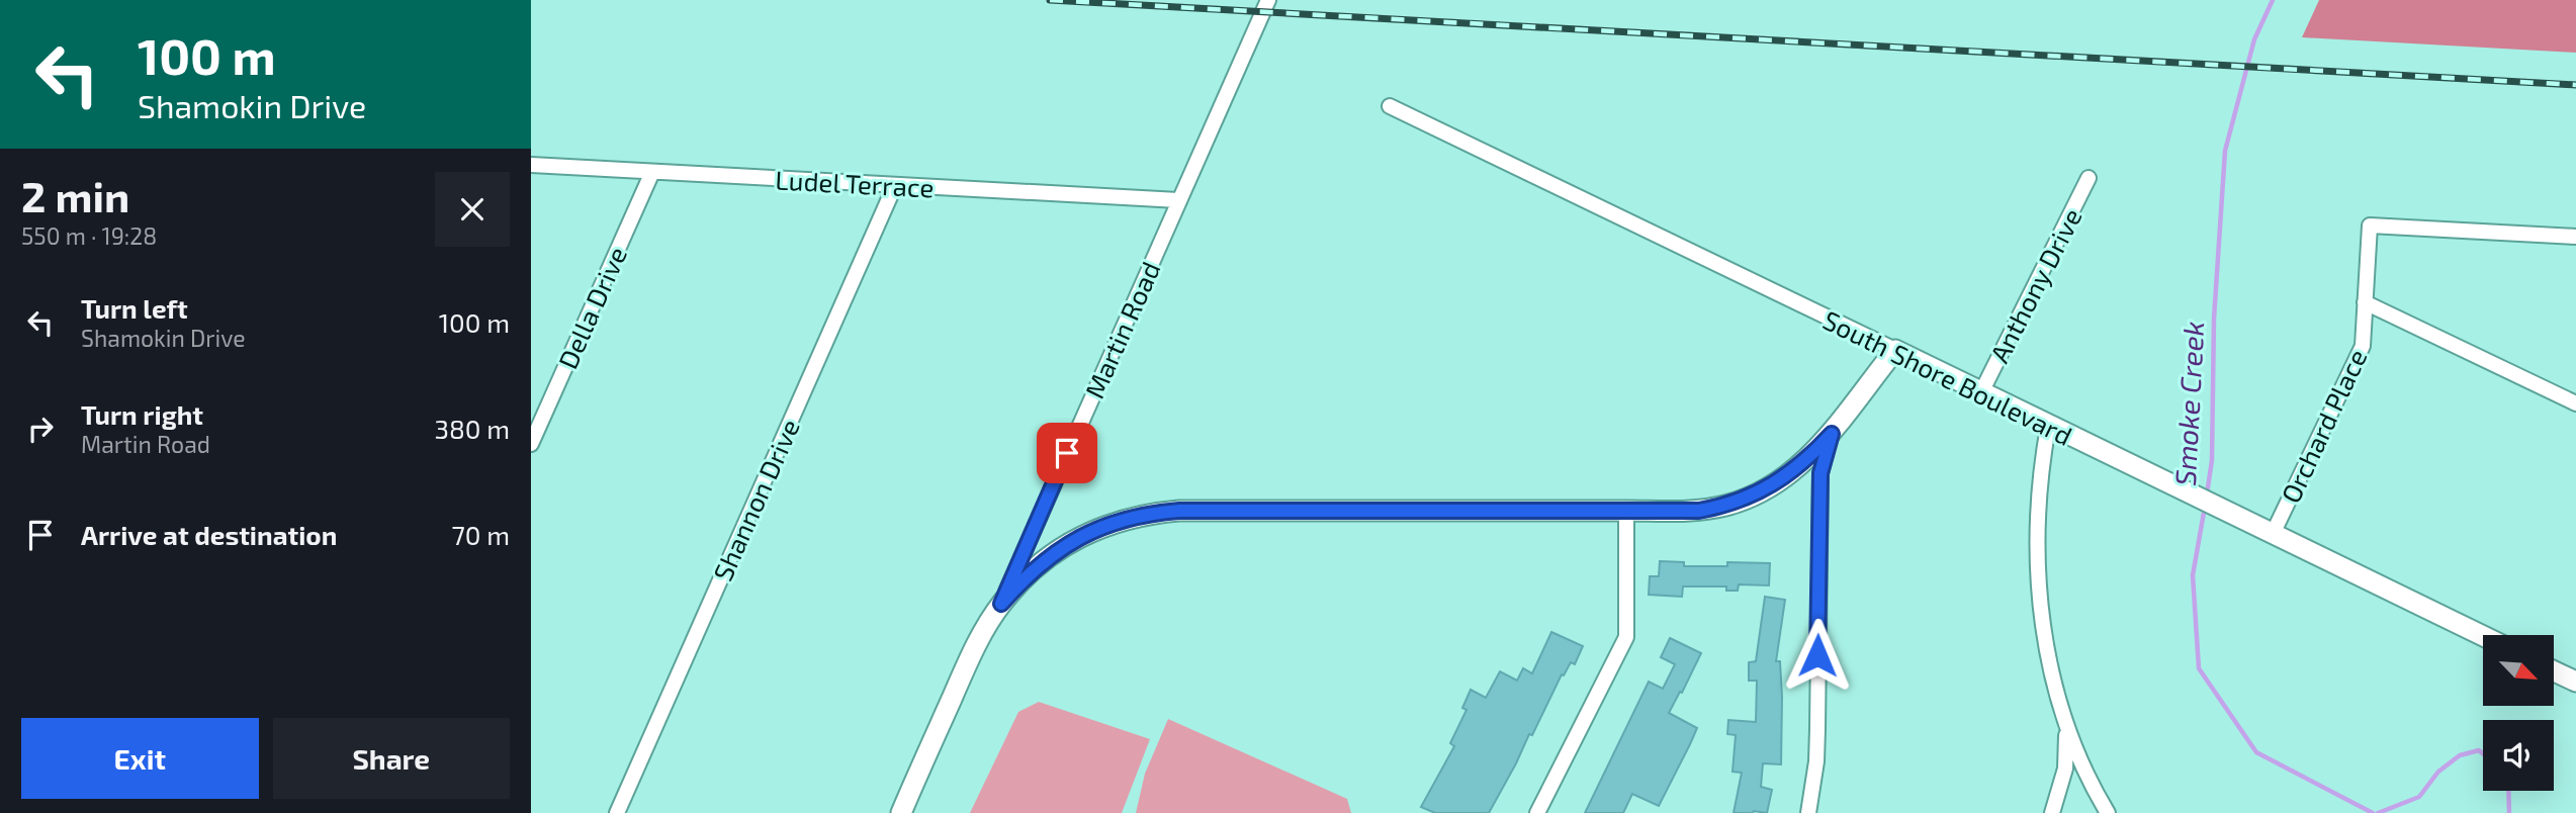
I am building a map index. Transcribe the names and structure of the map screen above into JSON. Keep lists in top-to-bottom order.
{
  "streets": {
    "street": [
      "Ludel Terrace",
      "Anthony Drive",
      "Della Drive",
      "Martin Road",
      "South Shore Boulevard",
      "Orchard Place",
      "Shannon Drive"
    ]
  },
  "crossings": [
    ["Ludel Terrace", "Della Drive"],
    ["Ludel Terrace", "Martin Road"],
    ["Ludel Terrace", "Shannon Drive"],
    ["Anthony Drive", "South Shore Boulevard"],
    ["South Shore Boulevard", "Orchard Place"]
  ],
  "water": ["Smoke Creek"],
  "north": "bottom right",
  "page": {
    "turn": ["100 m", "Shamokin Drive"],
    "heading": ["2 min", "550 m · 19:28"],
    "list": [
      {
        "name": "Turn left",
        "note": "Shamokin Drive",
        "value": "100 m"
      },
      {
        "name": "Turn right",
        "note": "Martin Road",
        "value": "380 m"
      },
      {
        "name": "Arrive at destination",
        "value": "70 m"
      }
    ],
    "buttons": ["Exit", "Share"]
  }
}
